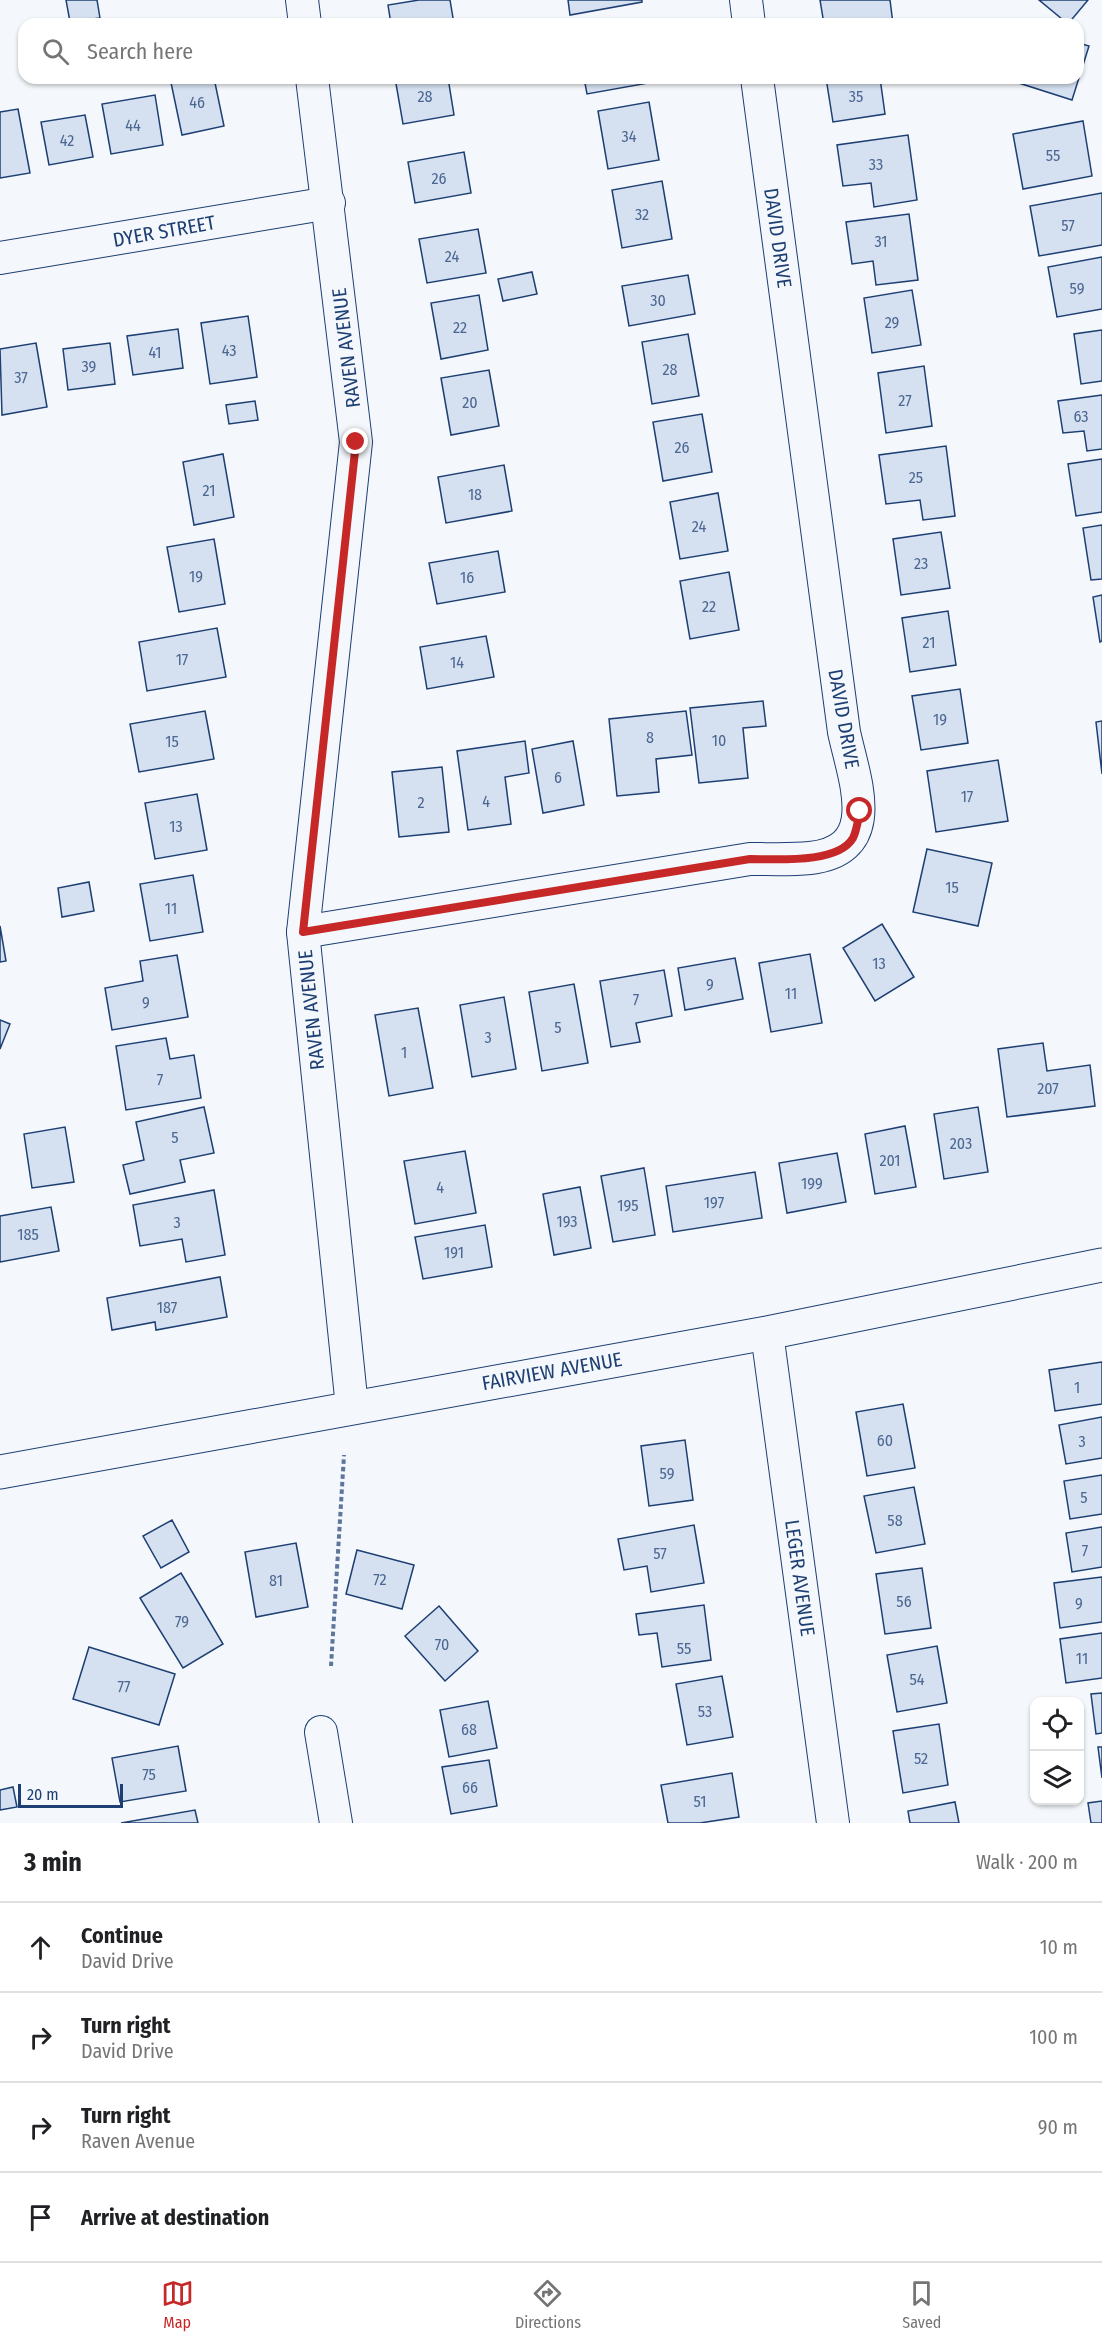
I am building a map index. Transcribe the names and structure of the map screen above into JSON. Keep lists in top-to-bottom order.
{
  "streets": {
    "main road": ["FAIRVIEW AVENUE"],
    "street": [
      "DYER STREET",
      "DAVID DRIVE",
      "RAVEN AVENUE",
      "LEGER AVENUE"
    ]
  },
  "crossings": [
    ["DYER STREET", "RAVEN AVENUE"],
    ["DAVID DRIVE", "RAVEN AVENUE"],
    ["RAVEN AVENUE", "FAIRVIEW AVENUE"],
    ["FAIRVIEW AVENUE", "LEGER AVENUE"]
  ],
  "house_numbers": [
    "28",
    "35",
    "46",
    "44",
    "34",
    "42",
    "55",
    "33",
    "26",
    "32",
    "57",
    "31",
    "24",
    "59",
    "30",
    "29",
    "22",
    "43",
    "41",
    "39",
    "28",
    "37",
    "27",
    "20",
    "63",
    "26",
    "25",
    "21",
    "18",
    "24",
    "23",
    "19",
    "16",
    "22",
    "21",
    "17",
    "14",
    "19",
    "8",
    "10",
    "15",
    "6",
    "17",
    "4",
    "2",
    "13",
    "15",
    "11",
    "13",
    "9",
    "11",
    "7",
    "9",
    "5",
    "3",
    "1",
    "7",
    "207",
    "5",
    "203",
    "201",
    "199",
    "4",
    "197",
    "195",
    "193",
    "3",
    "185",
    "191",
    "187",
    "1",
    "60",
    "3",
    "59",
    "5",
    "58",
    "7",
    "57",
    "72",
    "81",
    "56",
    "9",
    "79",
    "70",
    "55",
    "11",
    "54",
    "77",
    "53",
    "68",
    "52",
    "75",
    "66",
    "51"
  ],
  "scale_bar": "20 m",
  "page": {
    "search": "Search here",
    "scale": "20 m",
    "heading": ["3 min", "Walk · 200 m"],
    "list": [
      ["Continue", "David Drive", "10 m"],
      ["Turn right", "David Drive", "100 m"],
      ["Turn right", "Raven Avenue", "90 m"],
      "Arrive at destination"
    ],
    "nav": ["Map", "Directions", "Saved"]
  }
}
